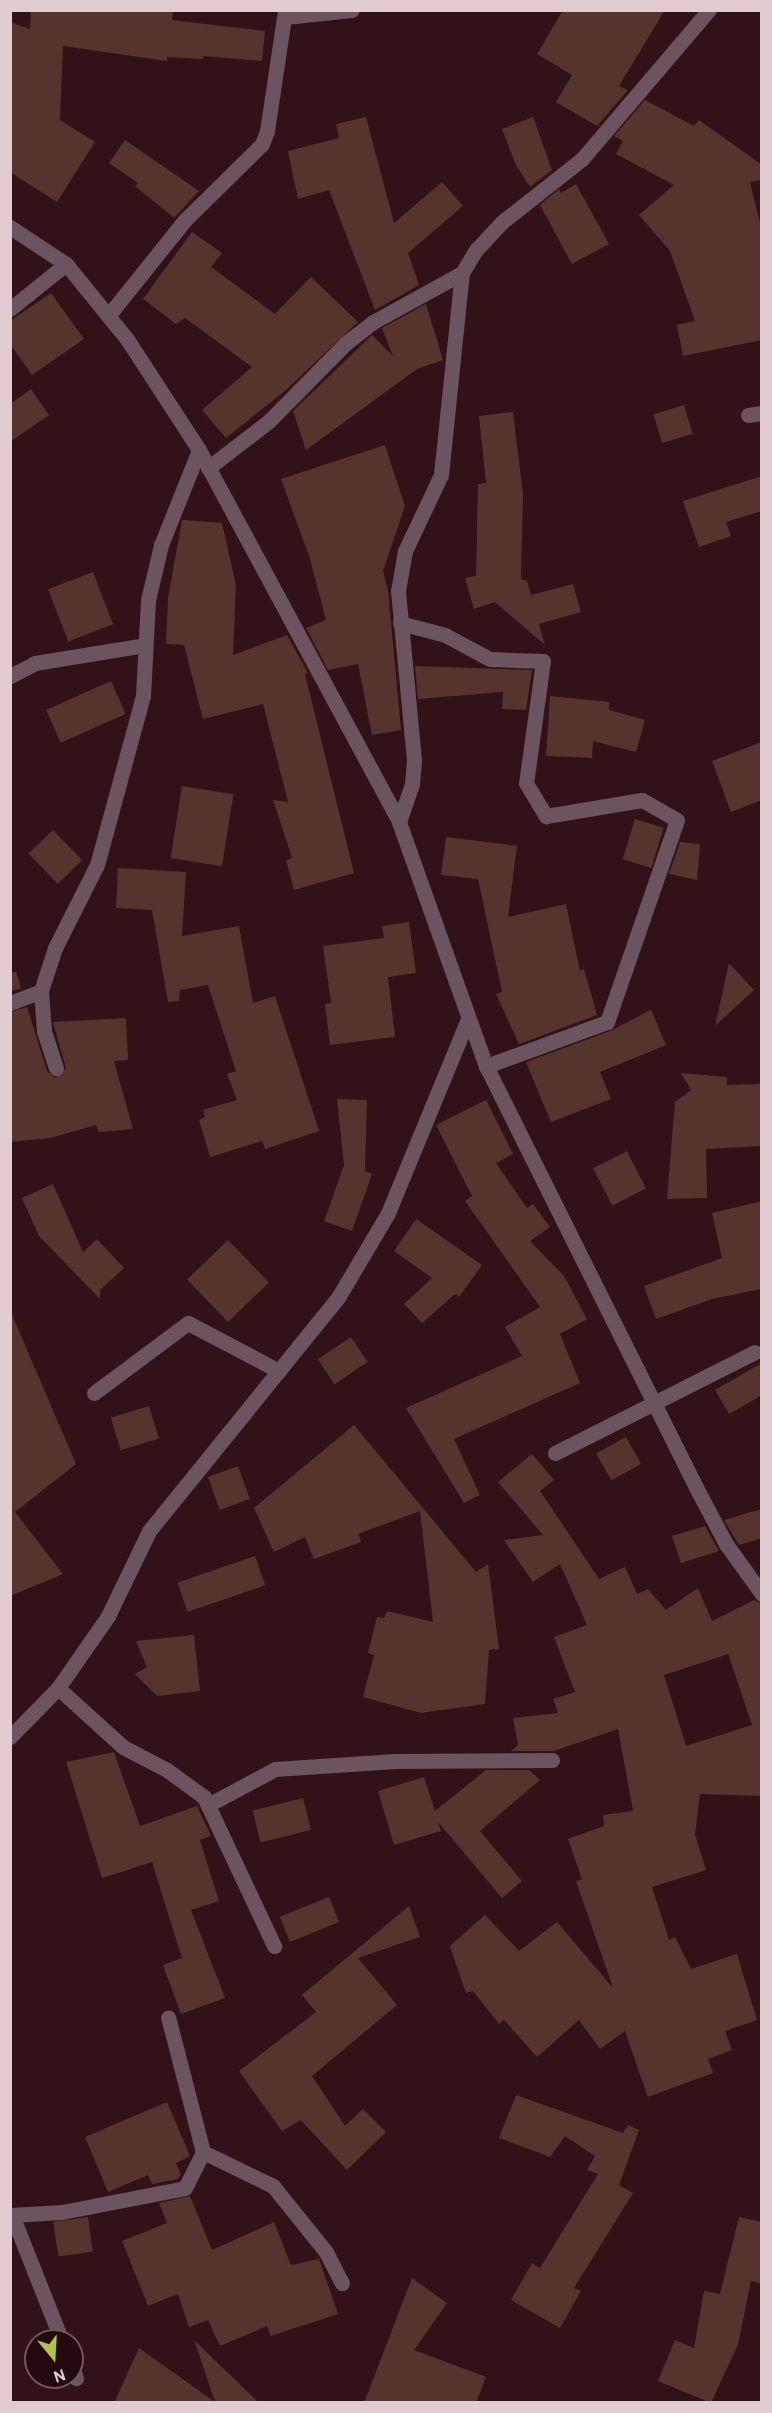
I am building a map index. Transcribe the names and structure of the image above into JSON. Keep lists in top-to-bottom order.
{
  "north": "bottom"
}
